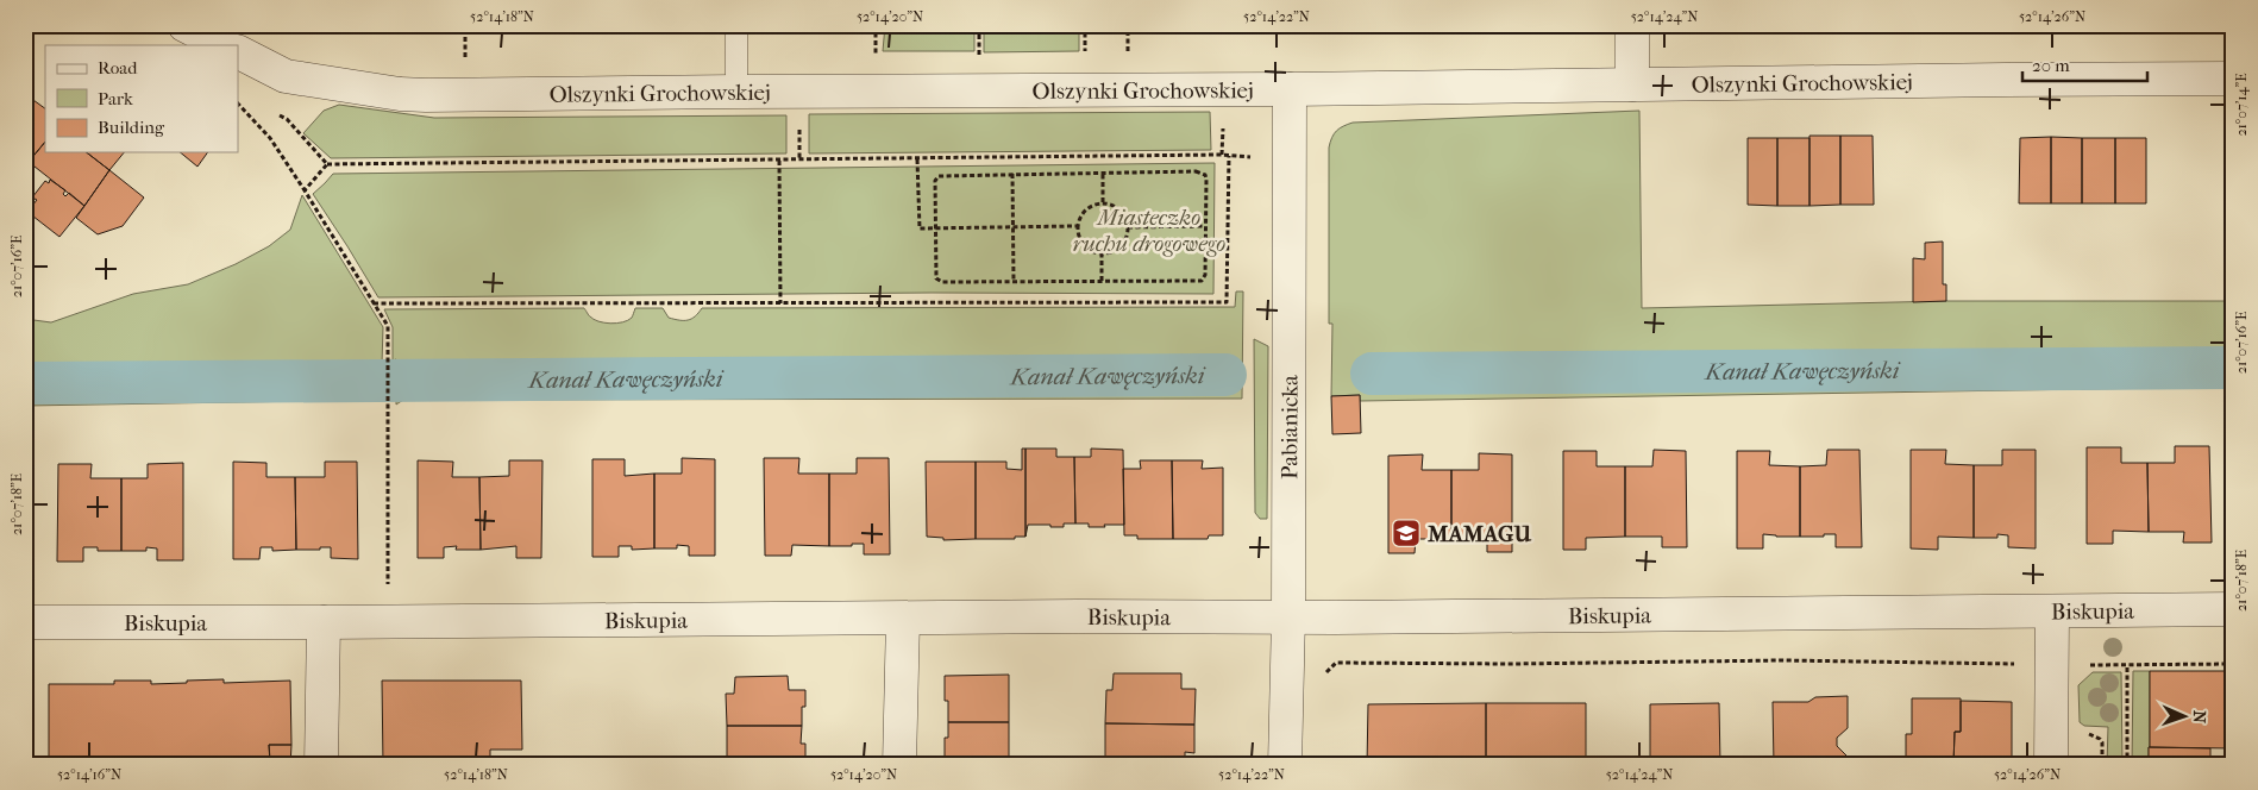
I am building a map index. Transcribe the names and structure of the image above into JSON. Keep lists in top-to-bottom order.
{
  "streets": {
    "street": ["Olszynki Grochowskiej", "Pabianicka", "Biskupia"]
  },
  "crossings": [
    ["Olszynki Grochowskiej", "Pabianicka"],
    ["Pabianicka", "Biskupia"]
  ],
  "water": ["Kanał Kawęczyński"],
  "parks": ["Miasteczko ruchu drogowego"],
  "places": {
    "school or university": ["MAMAGU"]
  },
  "legend": ["Road", "Park", "Building"],
  "scale_bar": "20 m",
  "north": "right",
  "coordinates": [
    "52°14'18\"N",
    "52°14'20\"N",
    "52°14'22\"N",
    "52°14'24\"N",
    "52°14'26\"N",
    "21°07'14\"E",
    "21°07'16\"E",
    "21°07'18\"E",
    "52°14'16\"N"
  ]
}
